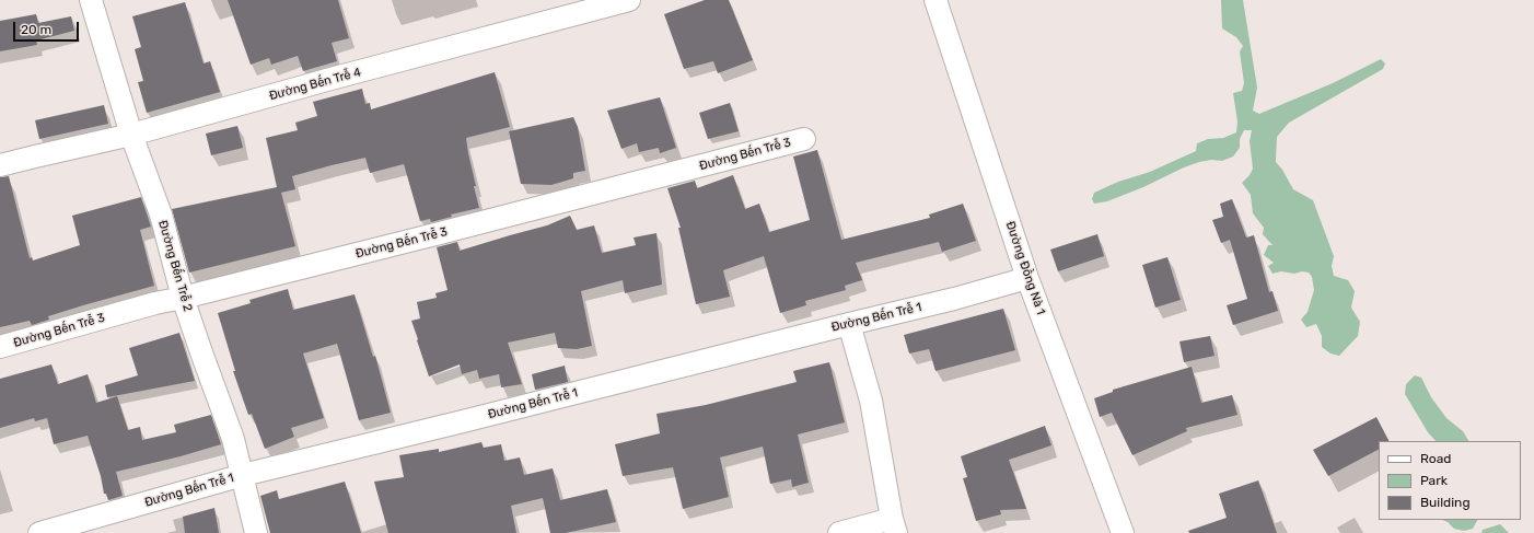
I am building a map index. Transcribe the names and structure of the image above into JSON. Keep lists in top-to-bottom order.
{
  "streets": {
    "street": [
      "Đường Bến Trễ 4",
      "Đường Bến Trễ 3",
      "Đường Bến Trễ 2",
      "Đường Đồng Nà 1",
      "Đường Bến Trễ 1"
    ]
  },
  "crossings": [
    ["Đường Bến Trễ 4", "Đường Bến Trễ 2"],
    ["Đường Bến Trễ 3", "Đường Bến Trễ 2"],
    ["Đường Bến Trễ 2", "Đường Bến Trễ 1"],
    ["Đường Đồng Nà 1", "Đường Bến Trễ 1"]
  ],
  "legend": ["Road", "Park", "Building"],
  "scale_bar": "20 m"
}
